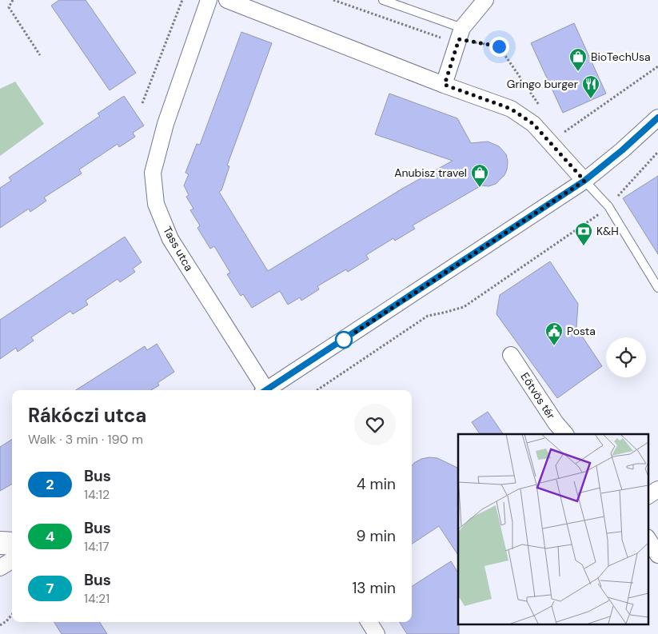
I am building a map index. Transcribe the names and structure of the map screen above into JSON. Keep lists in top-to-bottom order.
{
  "streets": {
    "street": ["Tass utca", "Eötvös tér"]
  },
  "places": {
    "shop": ["BioTechUsa", "Anubisz travel"],
    "restaurant": ["Gringo burger"],
    "bank": ["K&H"],
    "public building": ["Posta"]
  },
  "lines": ["bus line 2"],
  "page": {
    "heading": ["Rákóczi utca", "Walk · 3 min · 190 m"],
    "list": [
      {
        "mark": "2",
        "name": "Bus",
        "note": "14:12",
        "value": "4 min"
      },
      {
        "mark": "4",
        "name": "Bus",
        "note": "14:17",
        "value": "9 min"
      },
      {
        "mark": "7",
        "name": "Bus",
        "note": "14:21",
        "value": "13 min"
      }
    ]
  }
}
